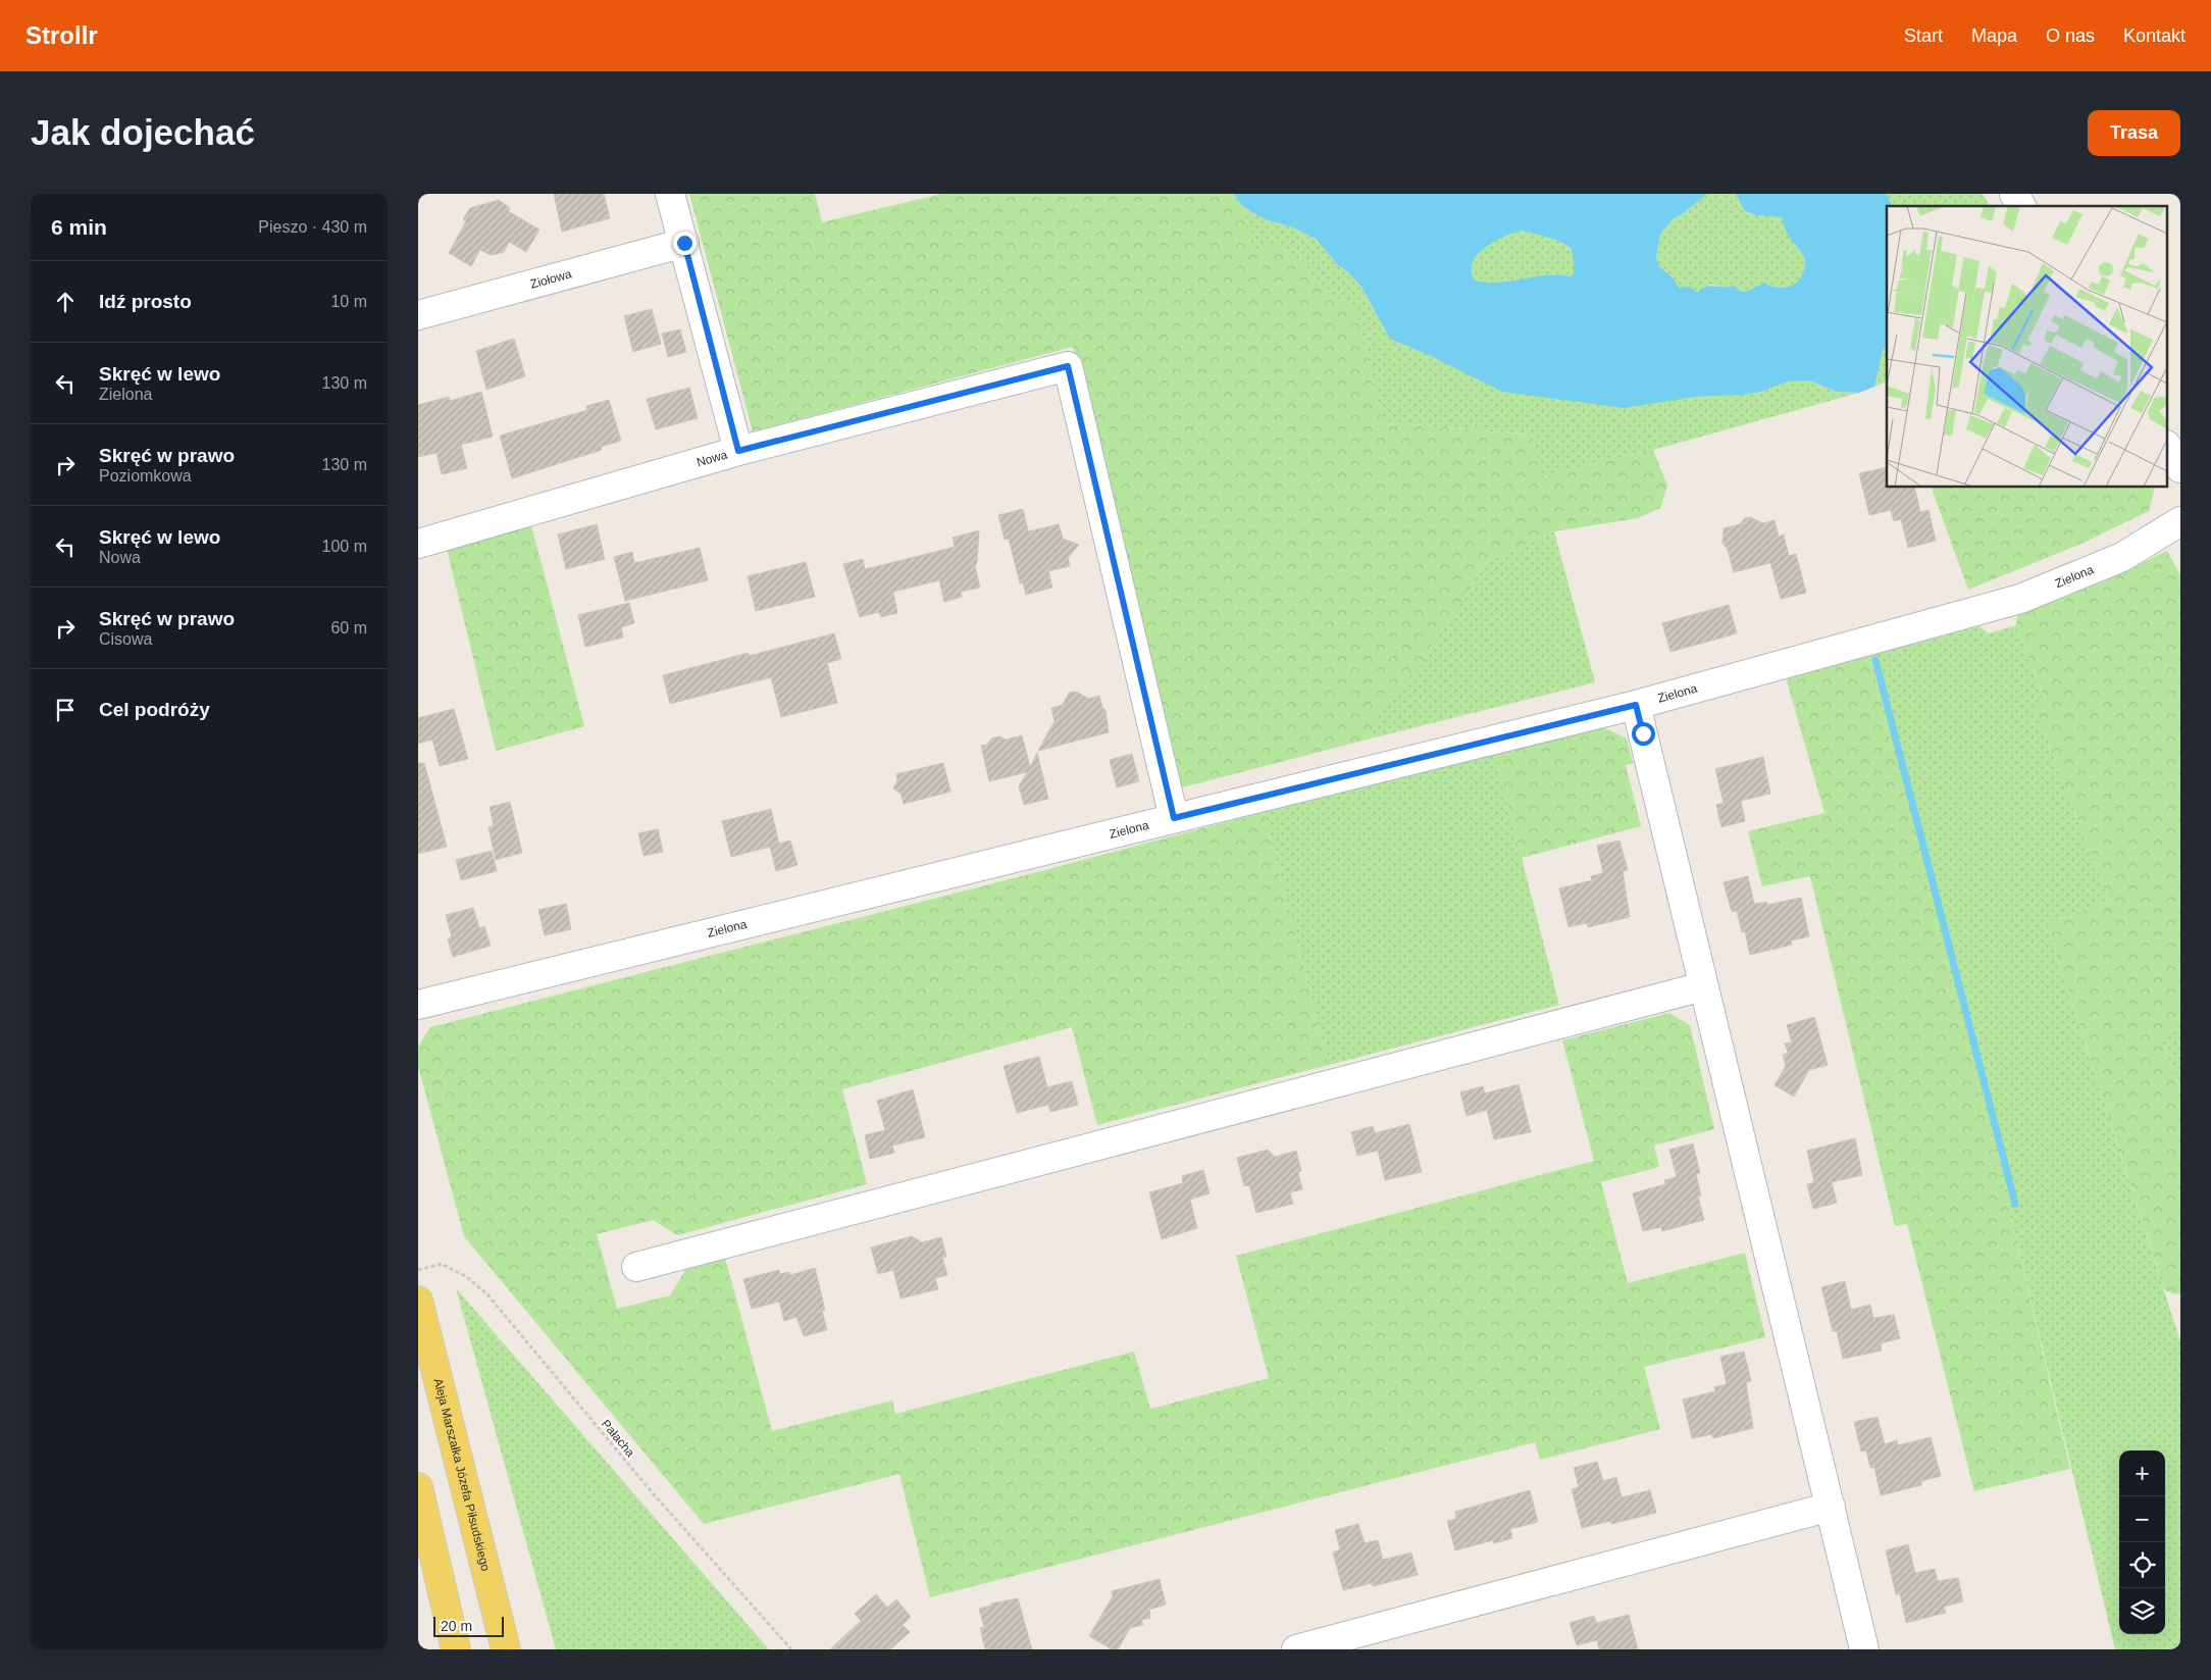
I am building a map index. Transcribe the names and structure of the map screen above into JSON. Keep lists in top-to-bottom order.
{
  "streets": {
    "main road": ["Aleja Marszałka Józefa Piłsudskiego"],
    "street": ["Ziołowa", "Nowa", "Zielona"],
    "path": ["Pałacha"]
  },
  "crossings": [
    ["Nowa", "Zielona"]
  ],
  "scale_bar": "20 m",
  "page": {
    "header": "Strollr",
    "nav": [
      "Start",
      "Mapa",
      "O nas",
      "Kontakt"
    ],
    "buttons": "Trasa",
    "title": "Jak dojechać",
    "heading": ["6 min", "Pieszo · 430 m"],
    "list": [
      ["Idź prosto", "10 m"],
      ["Skręć w lewo", "Zielona", "130 m"],
      ["Skręć w prawo", "Poziomkowa", "130 m"],
      ["Skręć w lewo", "Nowa", "100 m"],
      ["Skręć w prawo", "Cisowa", "60 m"],
      "Cel podróży"
    ],
    "map_buttons": ["+", "−"],
    "scale": "20 m"
  }
}
